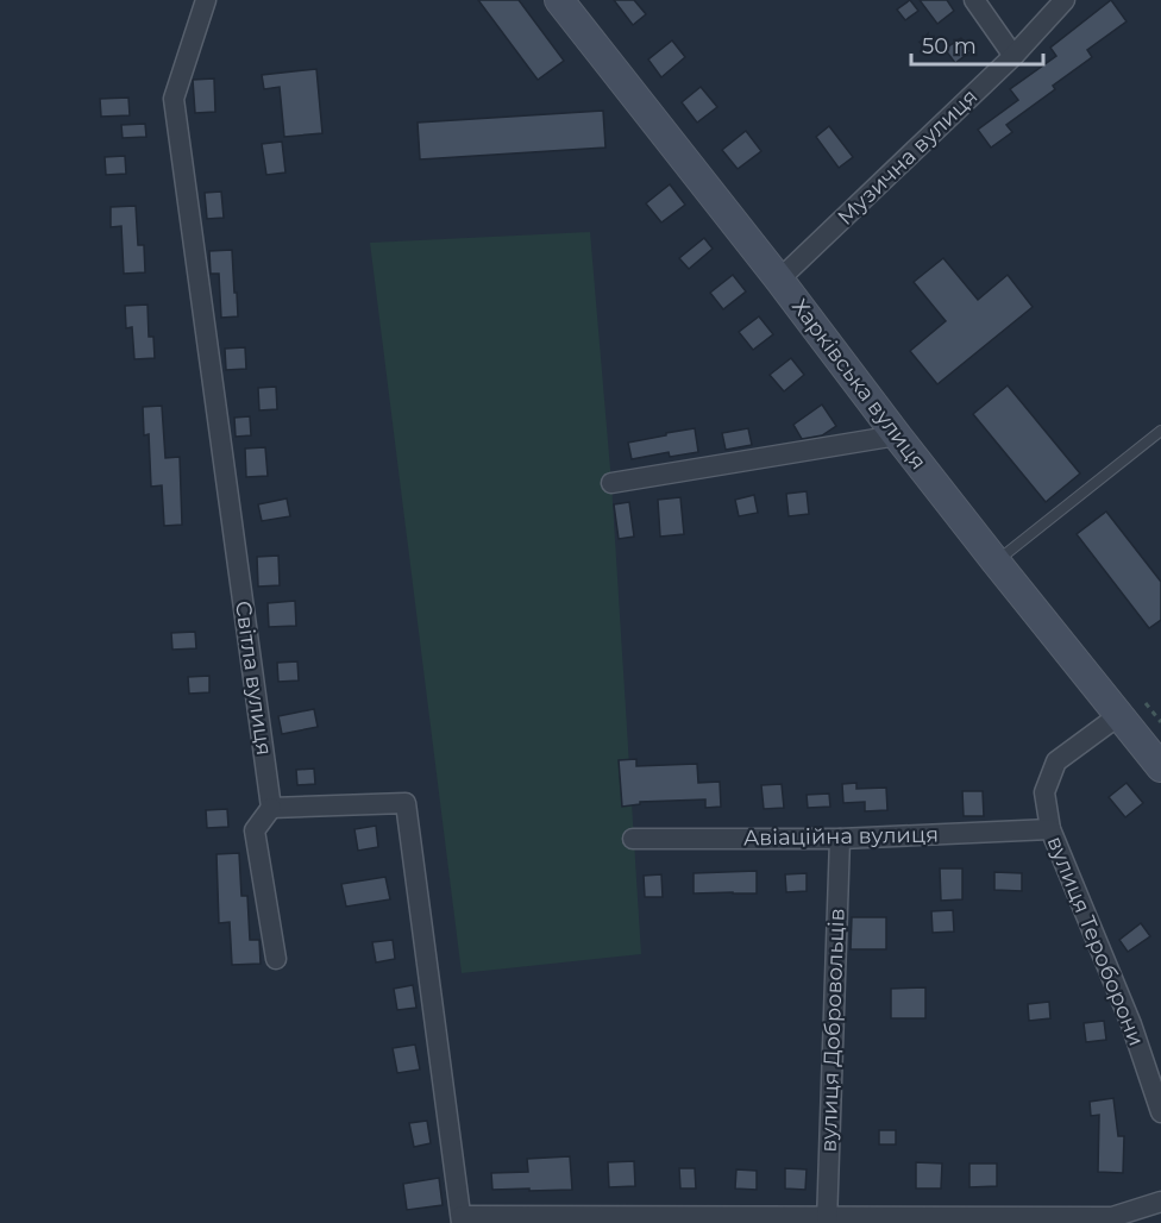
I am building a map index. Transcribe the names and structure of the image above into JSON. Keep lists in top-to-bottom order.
{
  "streets": {
    "street": [
      "Музична вулиця",
      "Харківська вулиця",
      "Світла вулиця",
      "Авіаційна вулиця",
      "вулиця Тероборони",
      "вулиця Добровольців"
    ]
  },
  "crossings": [
    ["Музична вулиця", "Харківська вулиця"],
    ["Харківська вулиця", "вулиця Тероборони"],
    ["Авіаційна вулиця", "вулиця Тероборони"],
    ["Авіаційна вулиця", "вулиця Добровольців"]
  ],
  "scale_bar": "50 m"
}
